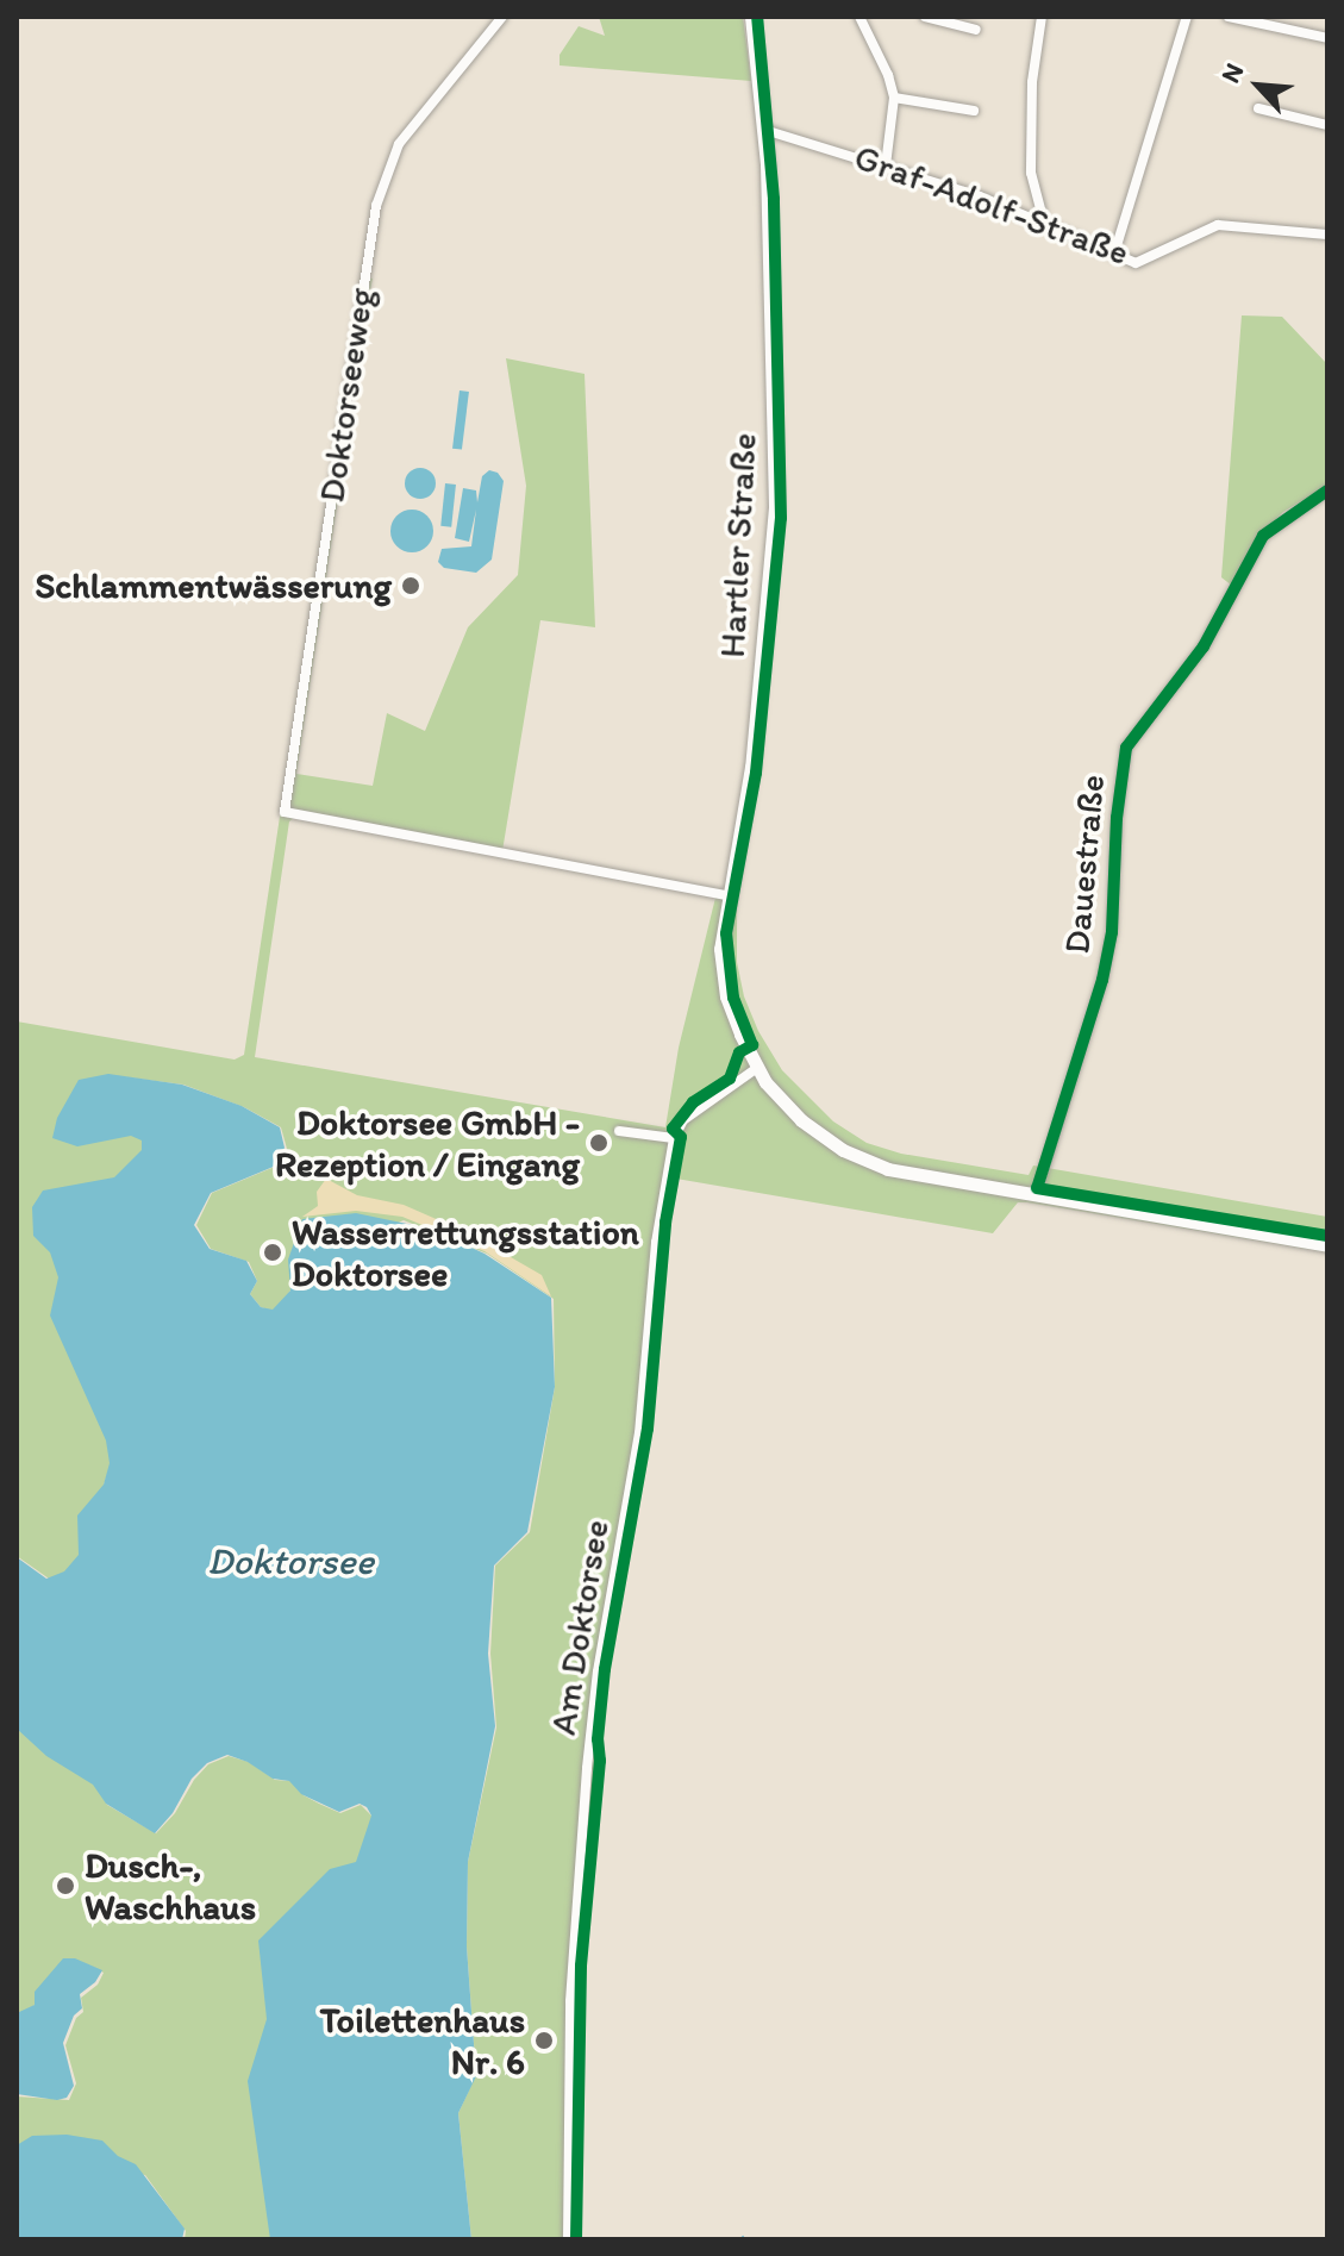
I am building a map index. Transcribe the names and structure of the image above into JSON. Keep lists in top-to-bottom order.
{
  "streets": {
    "main road": ["Hartler Straße"],
    "street": [
      "Graf-Adolf-Straße",
      "Doktorseeweg",
      "Dauestraße",
      "Am Doktorsee"
    ]
  },
  "crossings": [
    ["Graf-Adolf-Straße", "Hartler Straße"],
    ["Doktorseeweg", "Hartler Straße"],
    ["Hartler Straße", "Dauestraße"]
  ],
  "water": ["Doktorsee"],
  "places": [
    "Schlammentwässerung",
    "Doktorsee GmbH - Rezeption / Eingang",
    "Wasserrettungsstation Doktorsee",
    "Dusch-, Waschhaus",
    "Toilettenhaus Nr. 6"
  ],
  "north": "top left"
}
